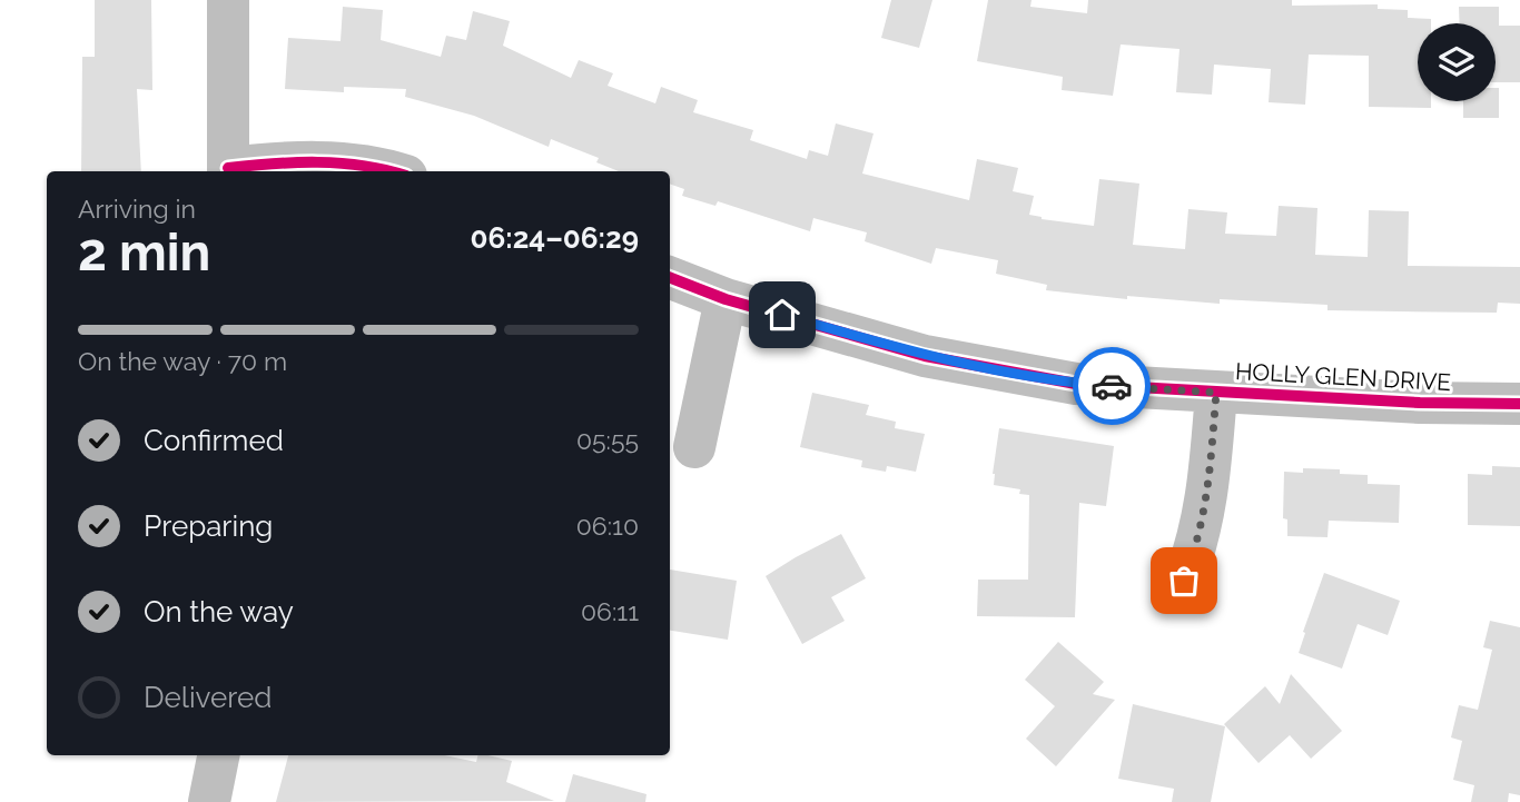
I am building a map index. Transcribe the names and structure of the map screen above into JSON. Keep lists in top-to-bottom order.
{
  "streets": {
    "street": ["HOLLY GLEN DRIVE"]
  },
  "page": {
    "heading": ["2 min", "Arriving in", "06:24–06:29"],
    "bar": "On the way · 70 m",
    "list": [
      ["Confirmed", "05:55"],
      ["Preparing", "06:10"],
      ["On the way", "06:11"],
      "Delivered"
    ]
  }
}
